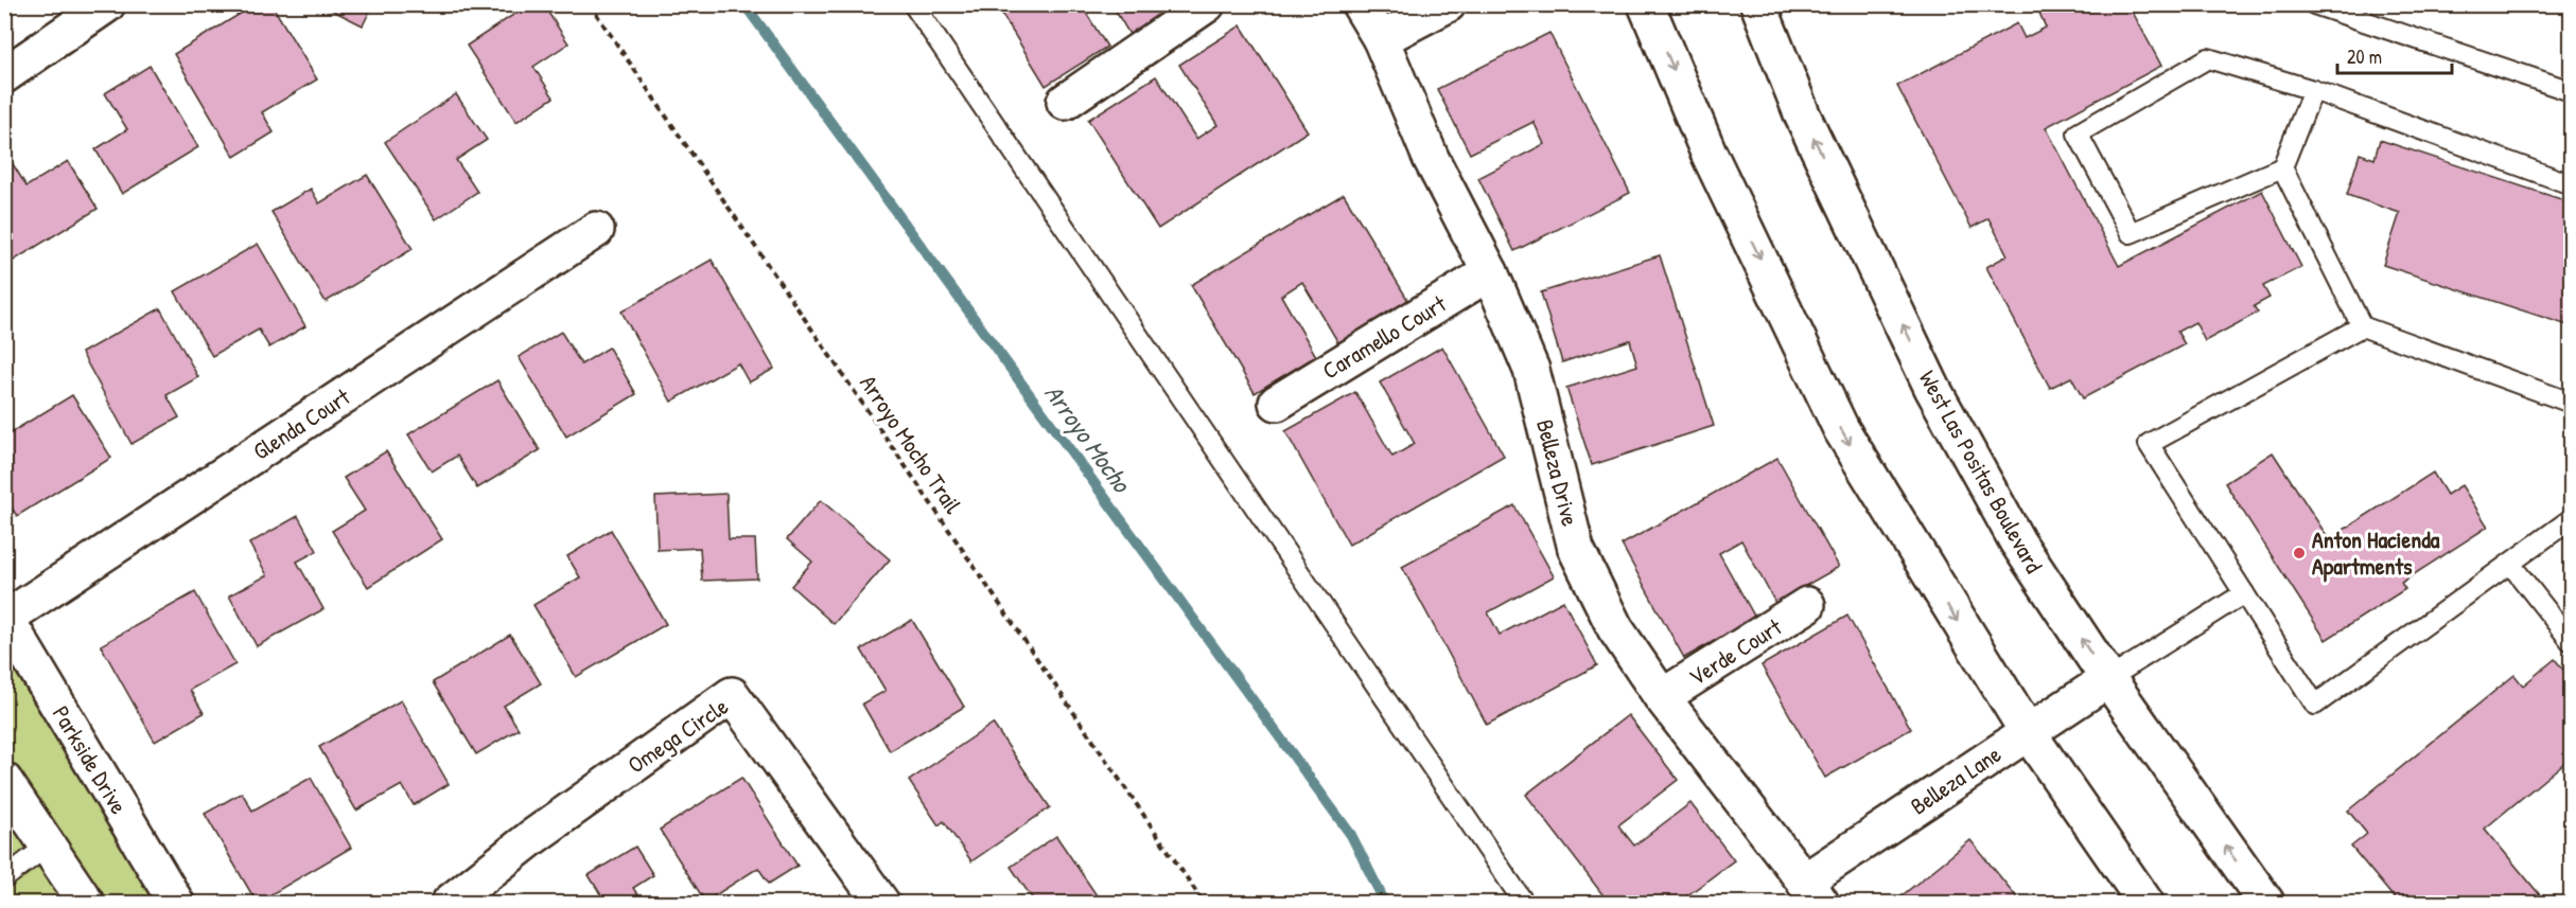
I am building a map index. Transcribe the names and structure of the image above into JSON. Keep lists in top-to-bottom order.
{
  "streets": {
    "street": [
      "Caramello Court",
      "Glenda Court",
      "West Las Positas Boulevard",
      "Belleza Drive",
      "Verde Court",
      "Omega Circle",
      "Parkside Drive",
      "Belleza Lane"
    ],
    "path": ["Arroyo Mocho Trail"]
  },
  "crossings": [
    ["Caramello Court", "Belleza Drive"],
    ["Glenda Court", "Parkside Drive"],
    ["West Las Positas Boulevard", "Belleza Lane"],
    ["Belleza Drive", "Verde Court"],
    ["Belleza Drive", "Belleza Lane"]
  ],
  "water": ["Arroyo Mocho"],
  "places": ["Anton Hacienda Apartments"],
  "scale_bar": "20 m"
}
